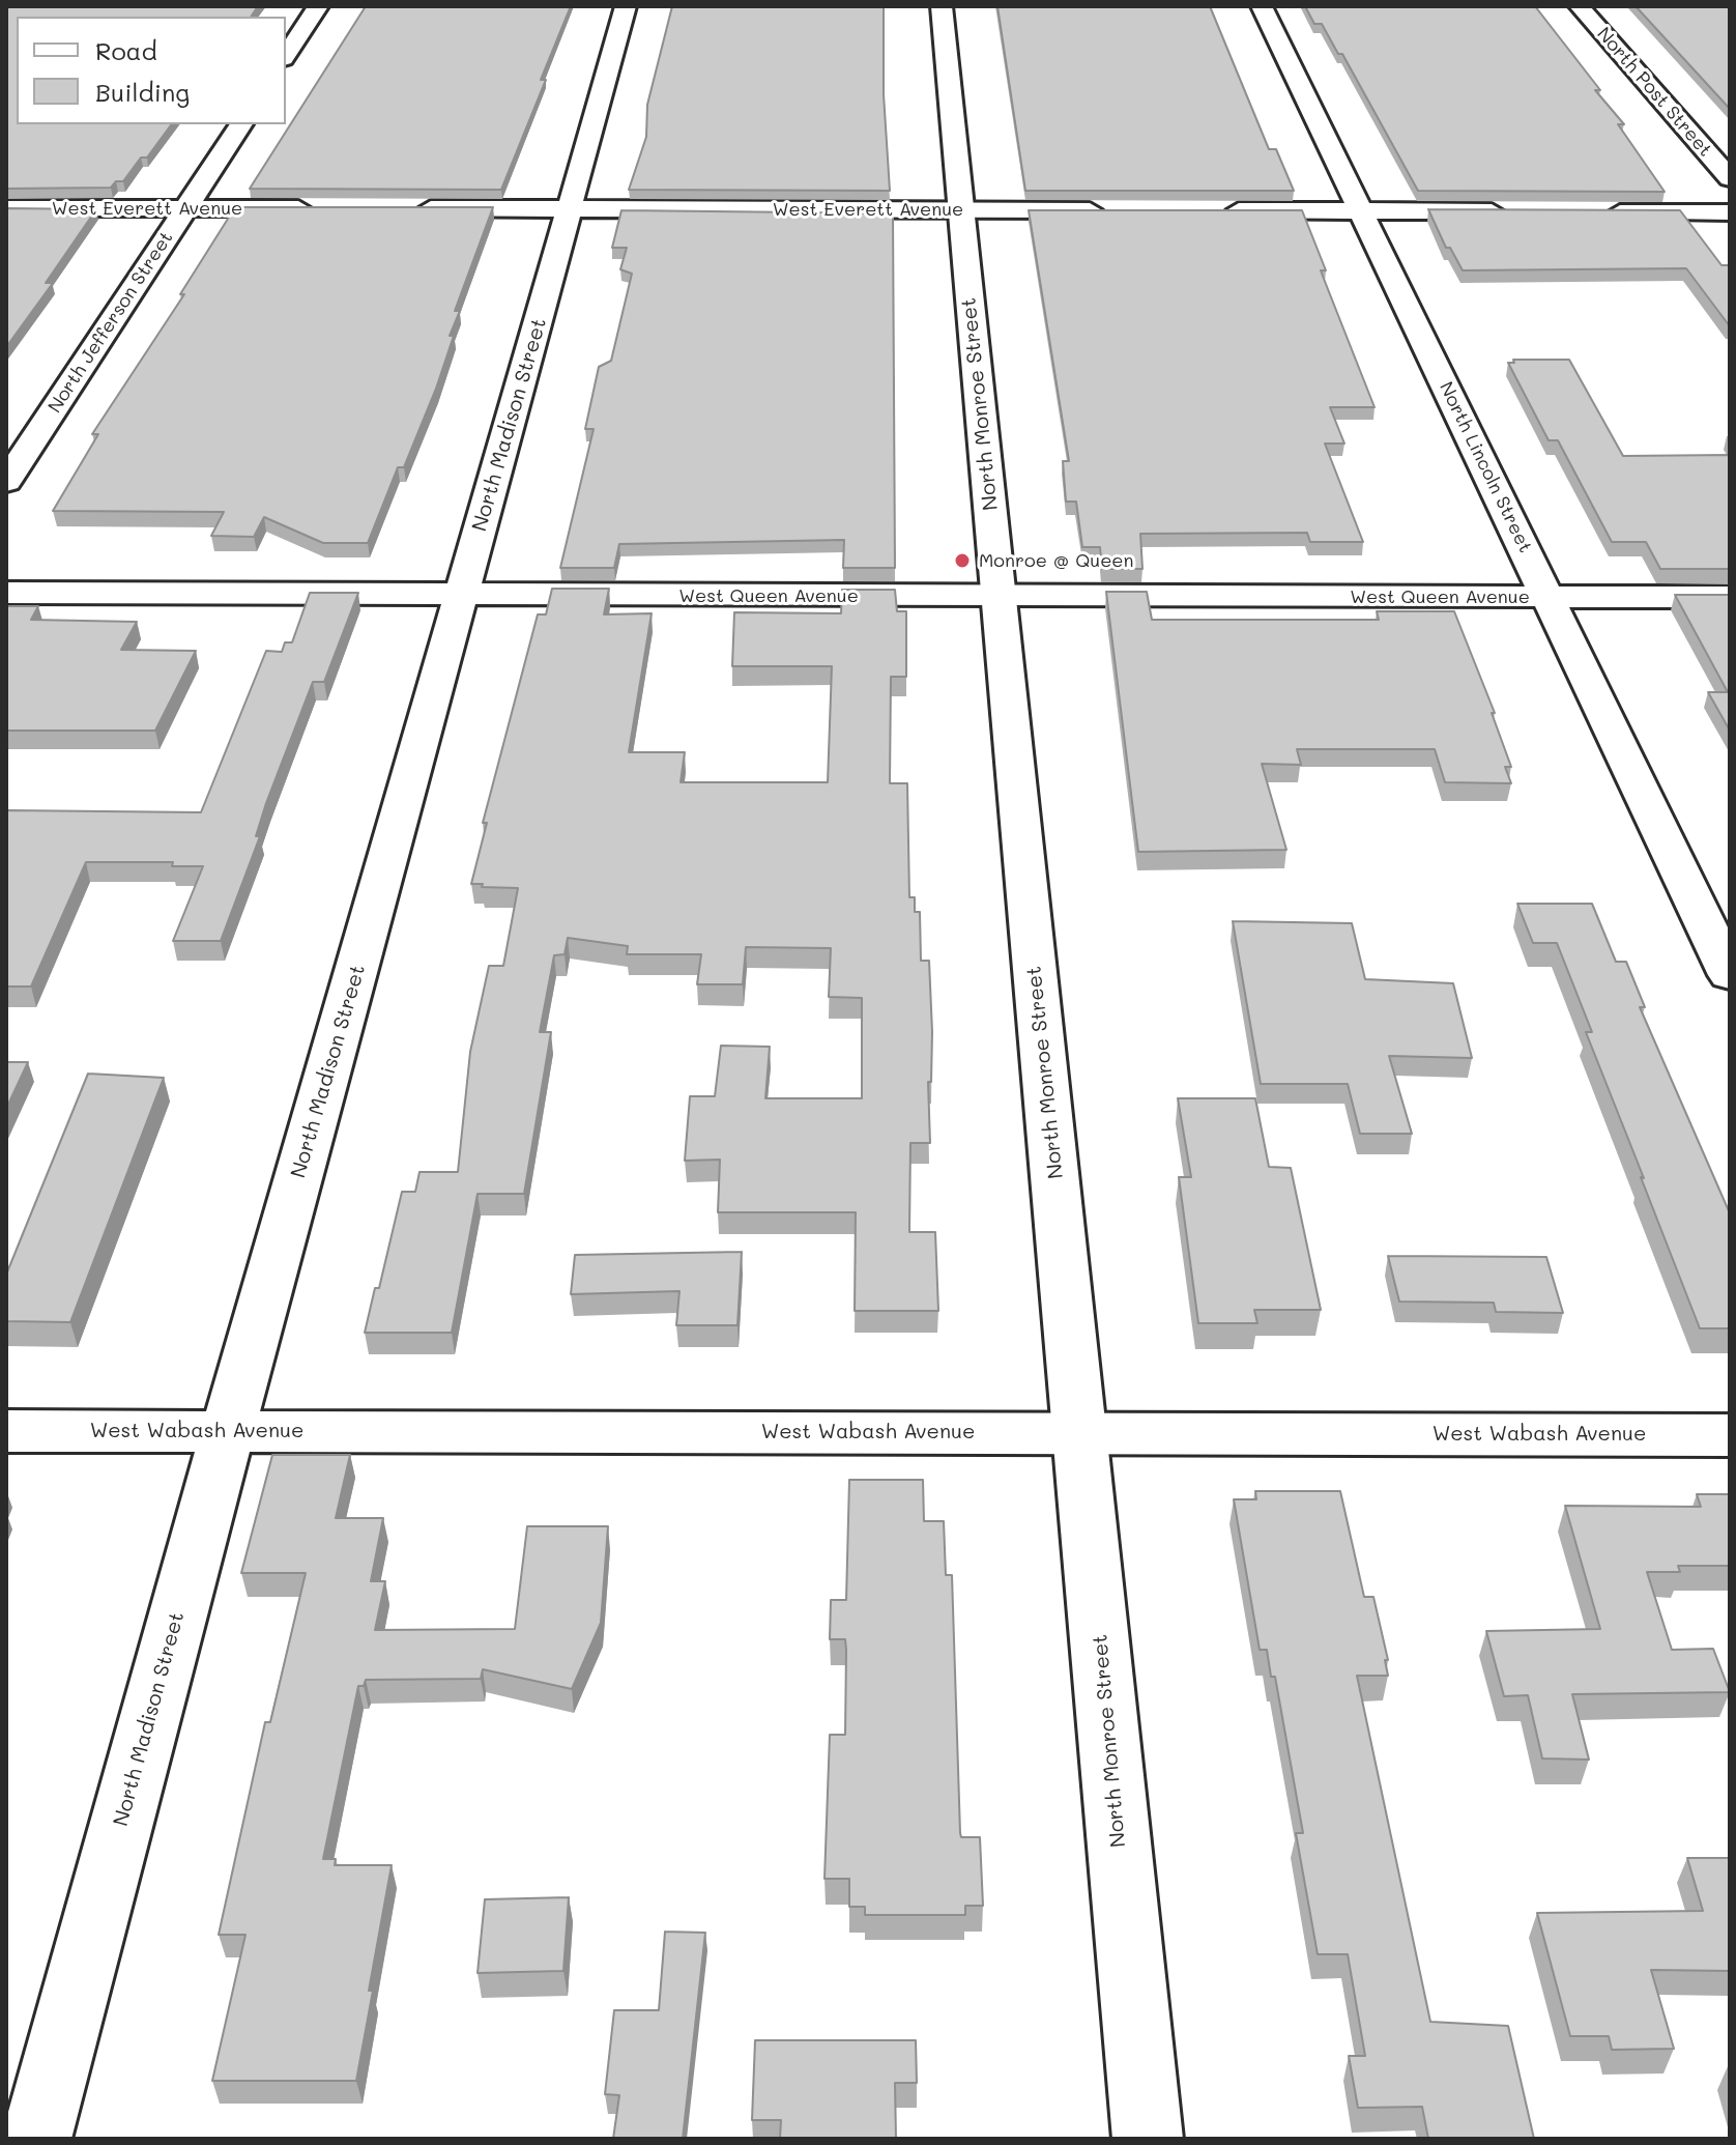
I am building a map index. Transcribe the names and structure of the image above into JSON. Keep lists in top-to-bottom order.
{
  "streets": {
    "street": [
      "North Post Street",
      "West Everett Avenue",
      "North Jefferson Street",
      "North Monroe Street",
      "North Madison Street",
      "North Lincoln Street",
      "West Queen Avenue",
      "West Wabash Avenue"
    ]
  },
  "crossings": [
    ["West Everett Avenue", "North Jefferson Street"],
    ["West Everett Avenue", "North Monroe Street"],
    ["West Everett Avenue", "North Madison Street"],
    ["North Monroe Street", "West Queen Avenue"],
    ["North Monroe Street", "West Wabash Avenue"],
    ["North Madison Street", "West Queen Avenue"],
    ["North Madison Street", "West Wabash Avenue"],
    ["North Lincoln Street", "West Queen Avenue"]
  ],
  "places": ["Monroe @ Queen"],
  "legend": ["Road", "Building"]
}
